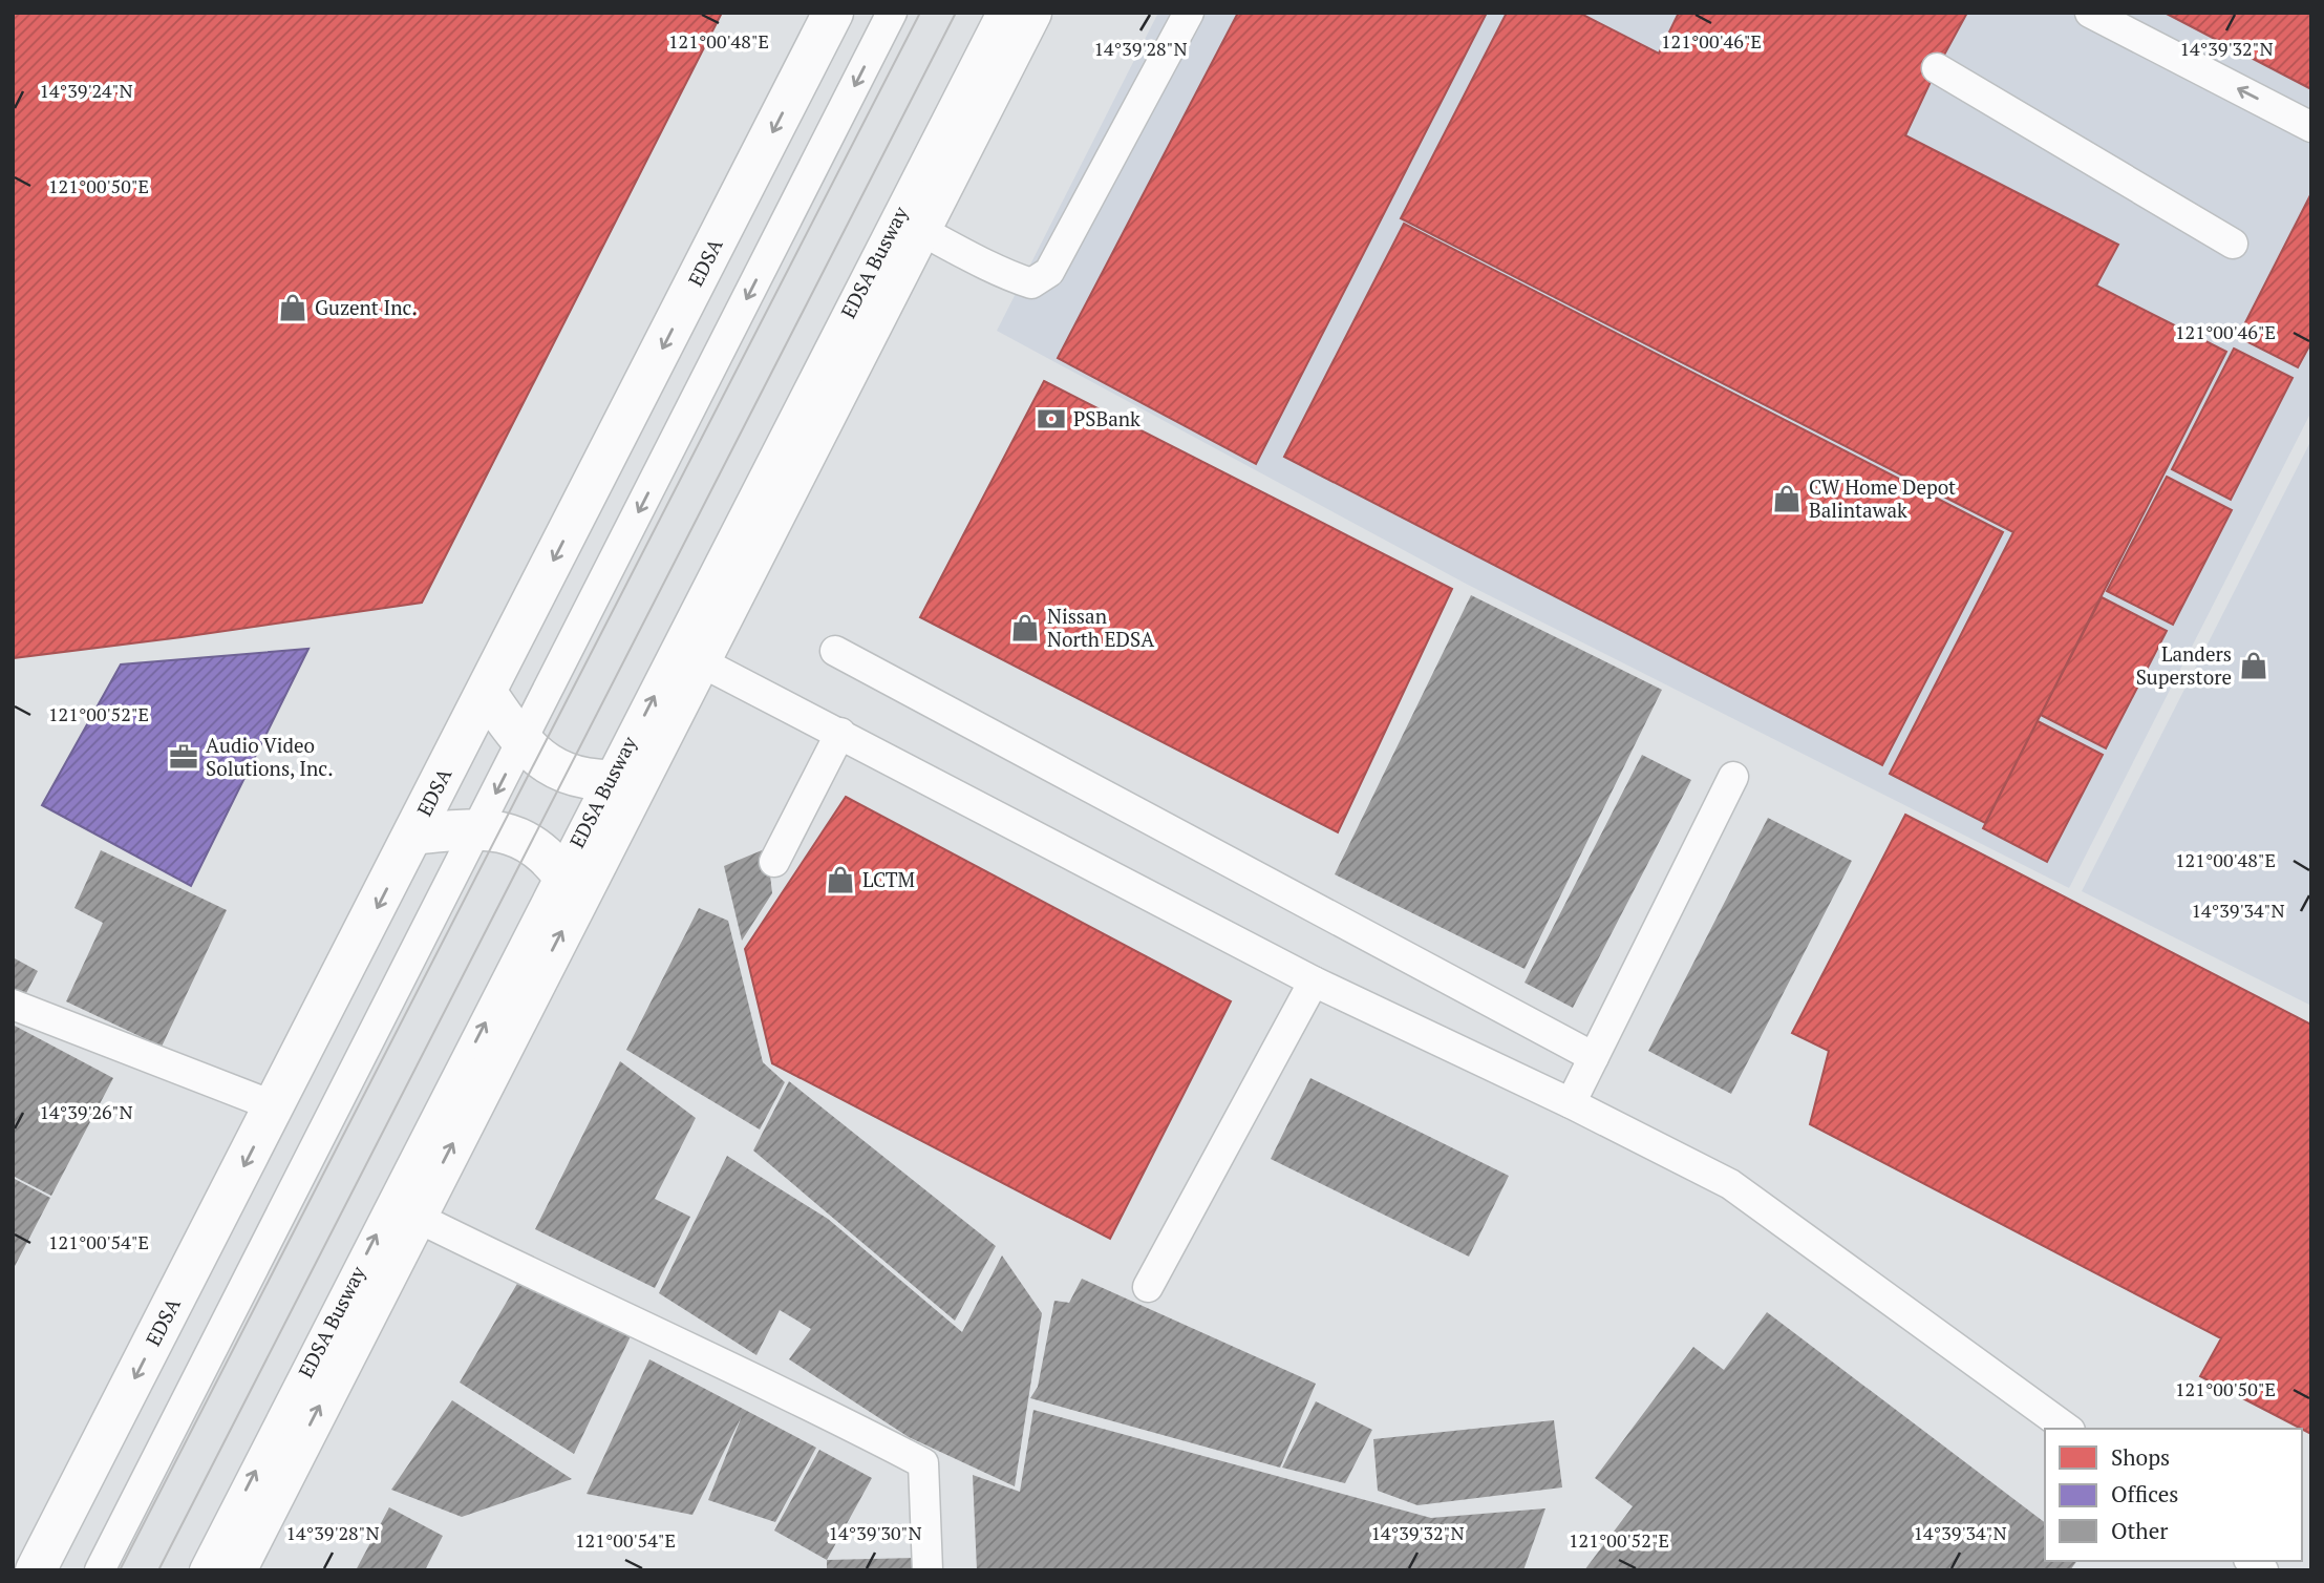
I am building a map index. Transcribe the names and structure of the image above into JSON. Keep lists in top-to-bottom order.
{
  "streets": {
    "highway": ["EDSA"],
    "lane": ["EDSA Busway"]
  },
  "places": {
    "shop": [
      "Guzent Inc.",
      "CW Home Depot Balintawak",
      "Nissan North EDSA",
      "Landers Superstore",
      "LCTM"
    ],
    "bank": ["PSBank"],
    "office": ["Audio Video Solutions, Inc."]
  },
  "legend": ["Shops", "Offices", "Other"],
  "coordinates": [
    "121°00'48\"E",
    "121°00'46\"E",
    "14°39'28\"N",
    "14°39'32\"N",
    "14°39'24\"N",
    "121°00'50\"E",
    "121°00'52\"E",
    "14°39'34\"N",
    "14°39'26\"N",
    "121°00'54\"E",
    "14°39'30\"N"
  ]
}
